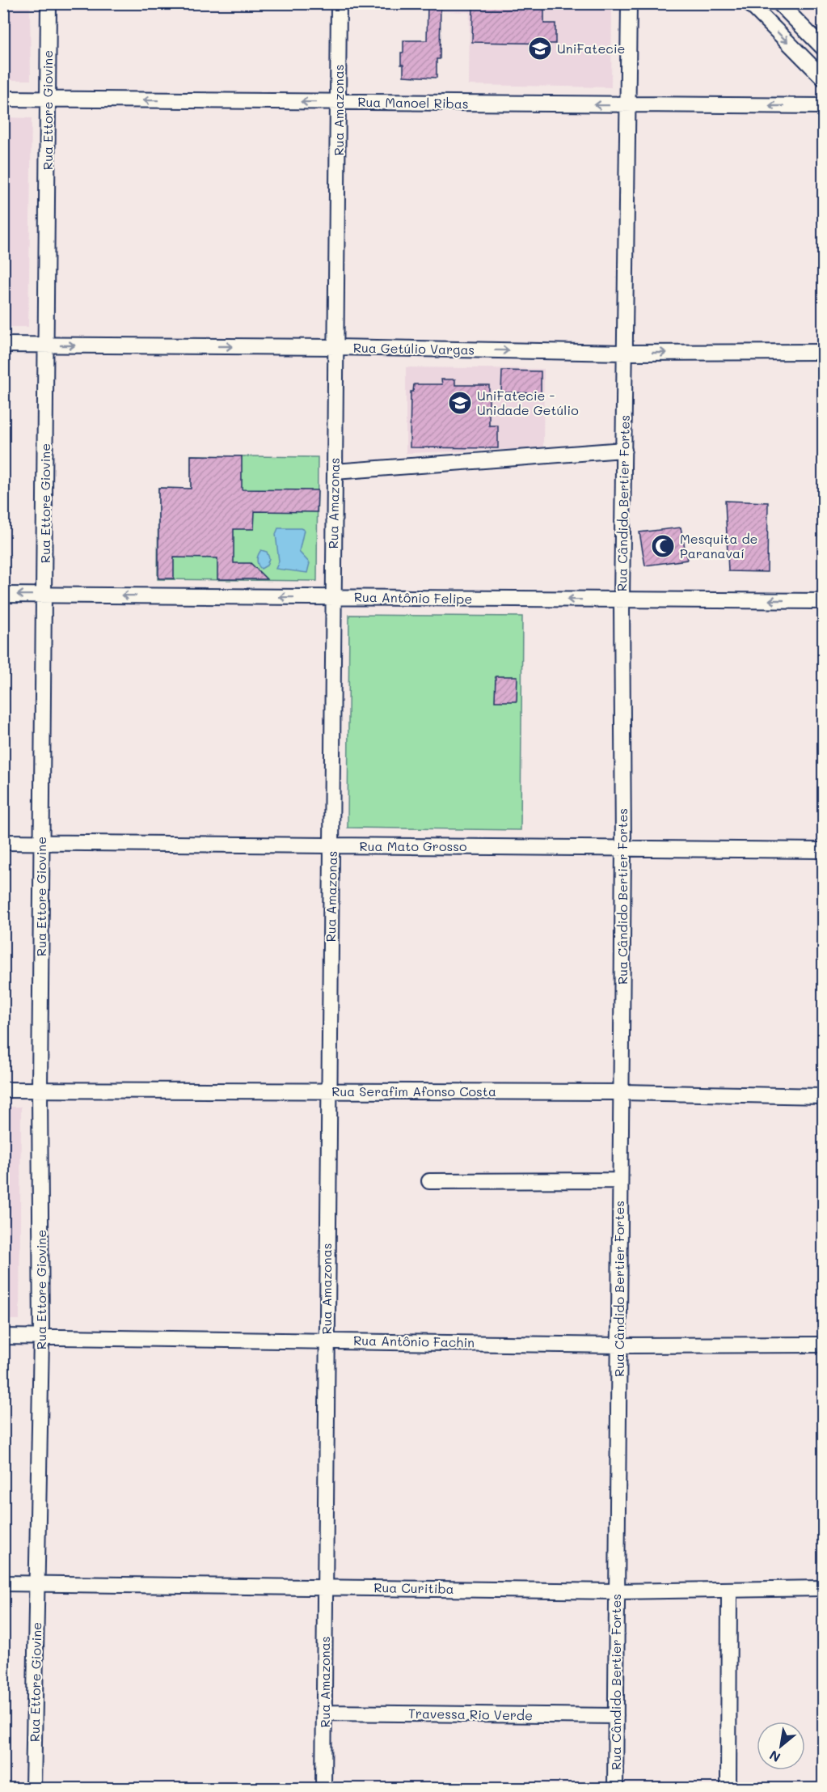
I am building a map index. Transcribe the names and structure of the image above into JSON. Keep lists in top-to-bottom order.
{
  "streets": {
    "street": [
      "Rua Manoel Ribas",
      "Rua Ettore Giovine",
      "Rua Amazonas",
      "Rua Getúlio Vargas",
      "Rua Cândido Bertier Fortes",
      "Rua Antônio Felipe",
      "Rua Mato Grosso",
      "Rua Serafim Afonso Costa",
      "Rua Antônio Fachin",
      "Rua Curitiba",
      "Travessa Rio Verde"
    ]
  },
  "crossings": [
    ["Rua Manoel Ribas", "Rua Ettore Giovine"],
    ["Rua Manoel Ribas", "Rua Amazonas"],
    ["Rua Manoel Ribas", "Rua Cândido Bertier Fortes"],
    ["Rua Ettore Giovine", "Rua Getúlio Vargas"],
    ["Rua Ettore Giovine", "Rua Antônio Felipe"],
    ["Rua Ettore Giovine", "Rua Mato Grosso"],
    ["Rua Ettore Giovine", "Rua Serafim Afonso Costa"],
    ["Rua Ettore Giovine", "Rua Antônio Fachin"],
    ["Rua Ettore Giovine", "Rua Curitiba"],
    ["Rua Amazonas", "Rua Getúlio Vargas"],
    ["Rua Amazonas", "Rua Antônio Felipe"],
    ["Rua Amazonas", "Rua Mato Grosso"],
    ["Rua Amazonas", "Rua Serafim Afonso Costa"],
    ["Rua Amazonas", "Rua Antônio Fachin"],
    ["Rua Amazonas", "Rua Curitiba"],
    ["Rua Amazonas", "Travessa Rio Verde"],
    ["Rua Getúlio Vargas", "Rua Cândido Bertier Fortes"],
    ["Rua Cândido Bertier Fortes", "Rua Antônio Felipe"],
    ["Rua Cândido Bertier Fortes", "Rua Mato Grosso"],
    ["Rua Cândido Bertier Fortes", "Rua Serafim Afonso Costa"],
    ["Rua Cândido Bertier Fortes", "Rua Antônio Fachin"],
    ["Rua Cândido Bertier Fortes", "Rua Curitiba"],
    ["Rua Cândido Bertier Fortes", "Travessa Rio Verde"]
  ],
  "one_way": ["Rua Manoel Ribas", "Rua Antônio Felipe"],
  "places": {
    "school or university": ["UniFatecie", "UniFatecie - Unidade Getúlio"],
    "mosque": ["Mesquita de Paranavaí"]
  },
  "north": "bottom left"
}
